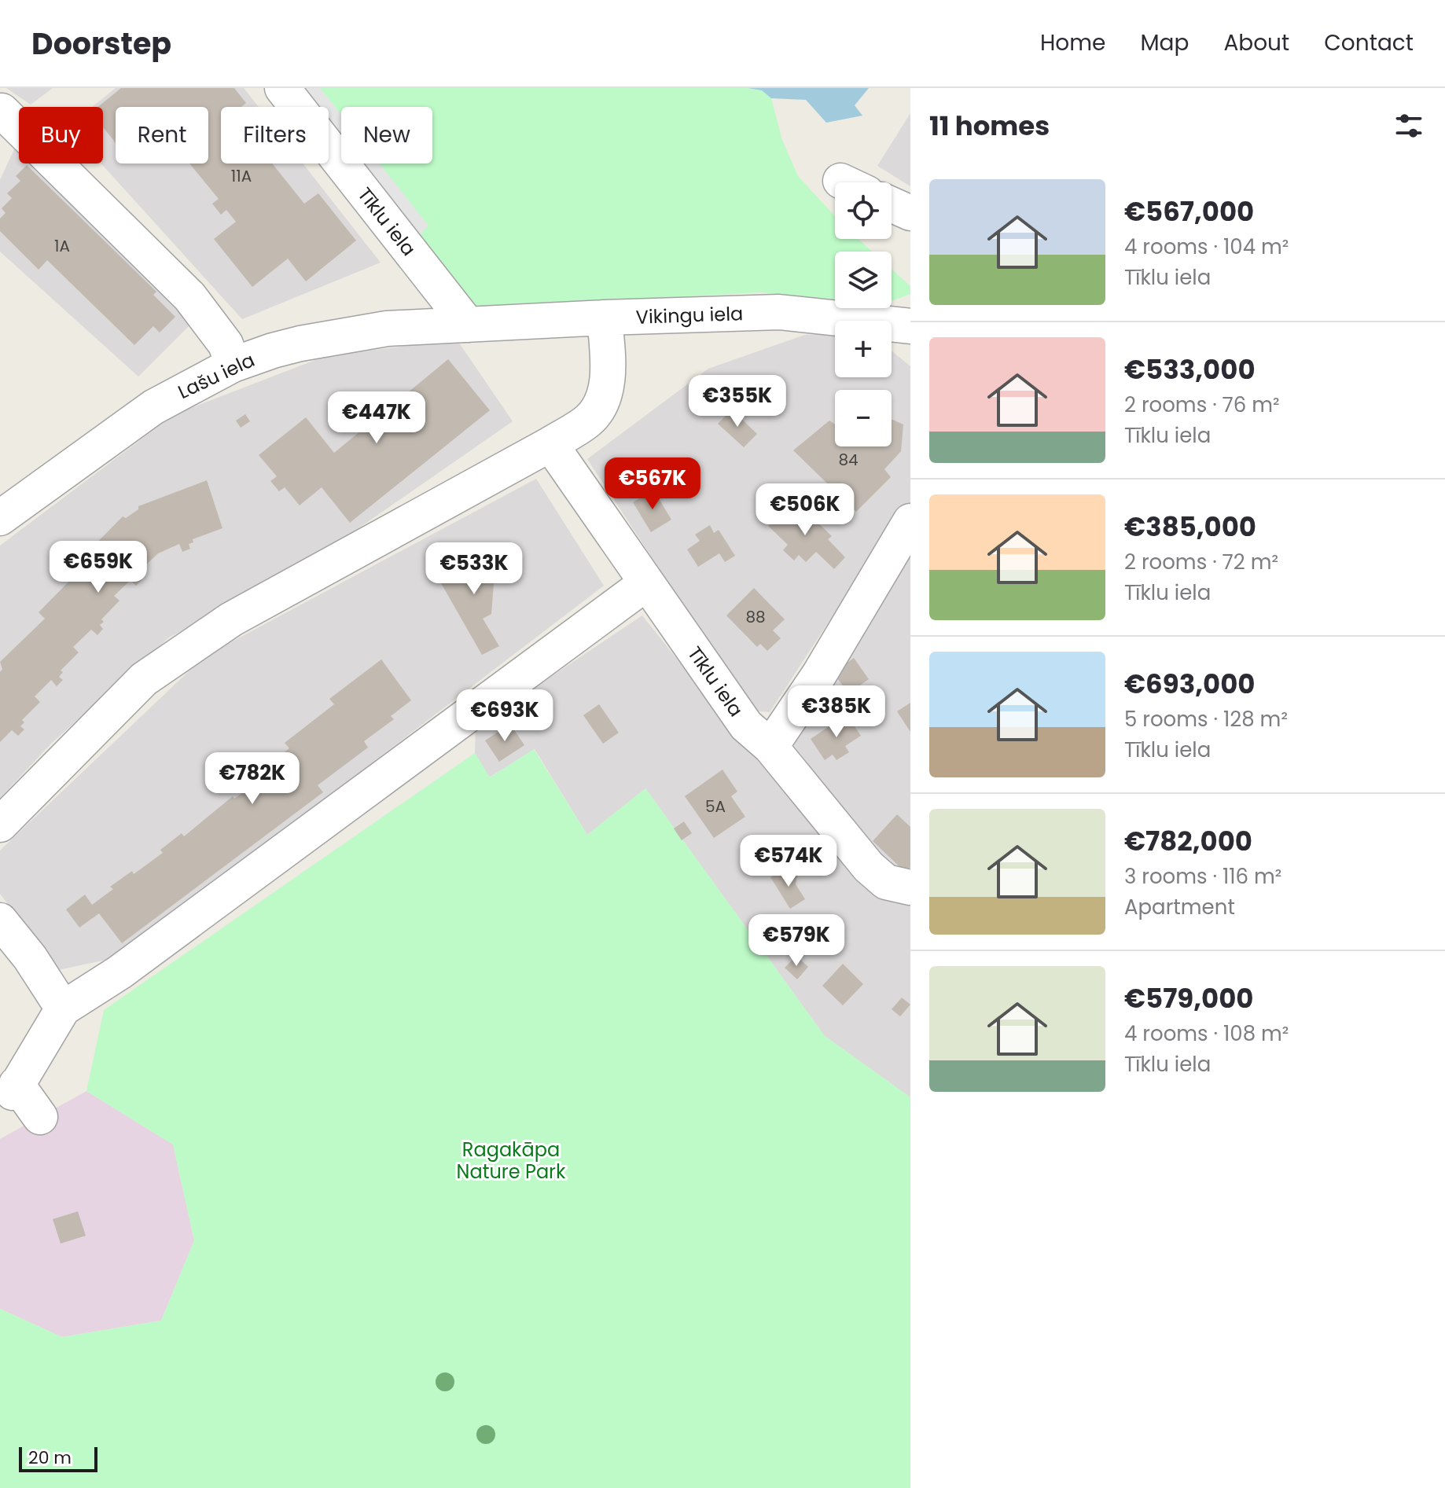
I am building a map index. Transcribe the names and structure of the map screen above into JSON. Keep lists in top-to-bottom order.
{
  "streets": {
    "street": ["Tīklu iela", "Vikingu iela", "Lašu iela"]
  },
  "crossings": [
    ["Tīklu iela", "Vikingu iela"],
    ["Tīklu iela", "Lašu iela"],
    ["Vikingu iela", "Lašu iela"]
  ],
  "parks": ["Ragakāpa Nature Park"],
  "house_numbers": [
    "11A",
    "1A",
    "84",
    "88",
    "5A"
  ],
  "scale_bar": "20 m",
  "page": {
    "header": "Doorstep",
    "nav": [
      "Home",
      "Map",
      "About",
      "Contact"
    ],
    "heading": "11 homes",
    "chip": [
      "Buy",
      "Rent",
      "Filters",
      "New"
    ],
    "list": [
      {
        "name": "€567,000",
        "note": "4 rooms · 104 m² · Tīklu iela"
      },
      {
        "name": "€533,000",
        "note": "2 rooms · 76 m² · Tīklu iela"
      },
      {
        "name": "€385,000",
        "note": "2 rooms · 72 m² · Tīklu iela"
      },
      {
        "name": "€693,000",
        "note": "5 rooms · 128 m² · Tīklu iela"
      },
      {
        "name": "€782,000",
        "note": "3 rooms · 116 m² · Apartment"
      },
      {
        "name": "€579,000",
        "note": "4 rooms · 108 m² · Tīklu iela"
      }
    ],
    "map_buttons": ["+", "−"],
    "price": [
      "€355K",
      "€447K",
      "€567K",
      "€506K",
      "€659K",
      "€533K",
      "€385K",
      "€693K",
      "€782K",
      "€574K",
      "€579K"
    ],
    "scale": "20 m"
  }
}
